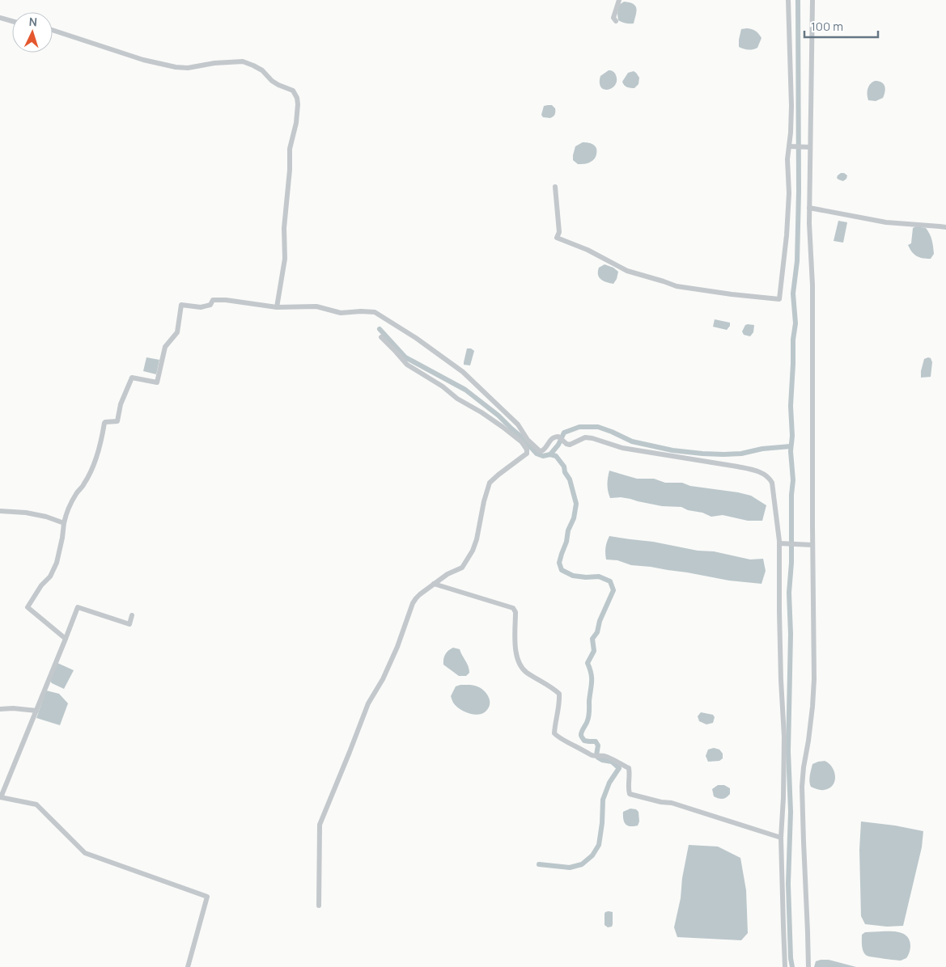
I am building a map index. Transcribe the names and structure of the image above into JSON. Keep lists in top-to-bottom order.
{
  "scale_bar": "100 m",
  "north": "top"
}
